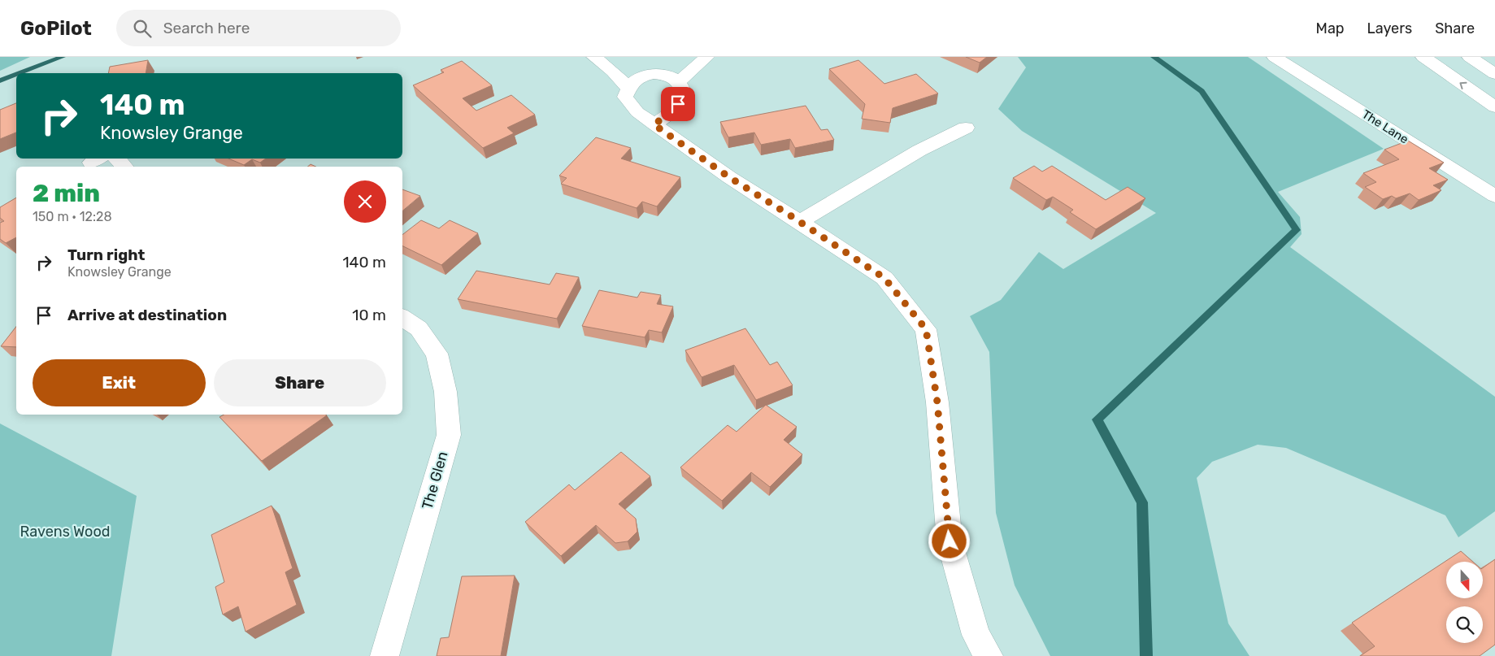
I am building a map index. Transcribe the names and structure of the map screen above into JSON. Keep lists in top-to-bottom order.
{
  "streets": {
    "main road": ["The Lane", "The Glen"]
  },
  "parks": ["Ravens Wood"],
  "north": "bottom",
  "page": {
    "header": "GoPilot",
    "search": "Search here",
    "nav": ["Map", "Layers", "Share"],
    "turn": ["140 m", "Knowsley Grange"],
    "heading": ["2 min", "150 m · 12:28"],
    "list": [
      {
        "name": "Turn right",
        "note": "Knowsley Grange",
        "value": "140 m"
      },
      {
        "name": "Arrive at destination",
        "value": "10 m"
      }
    ],
    "buttons": ["Exit", "Share"]
  }
}
